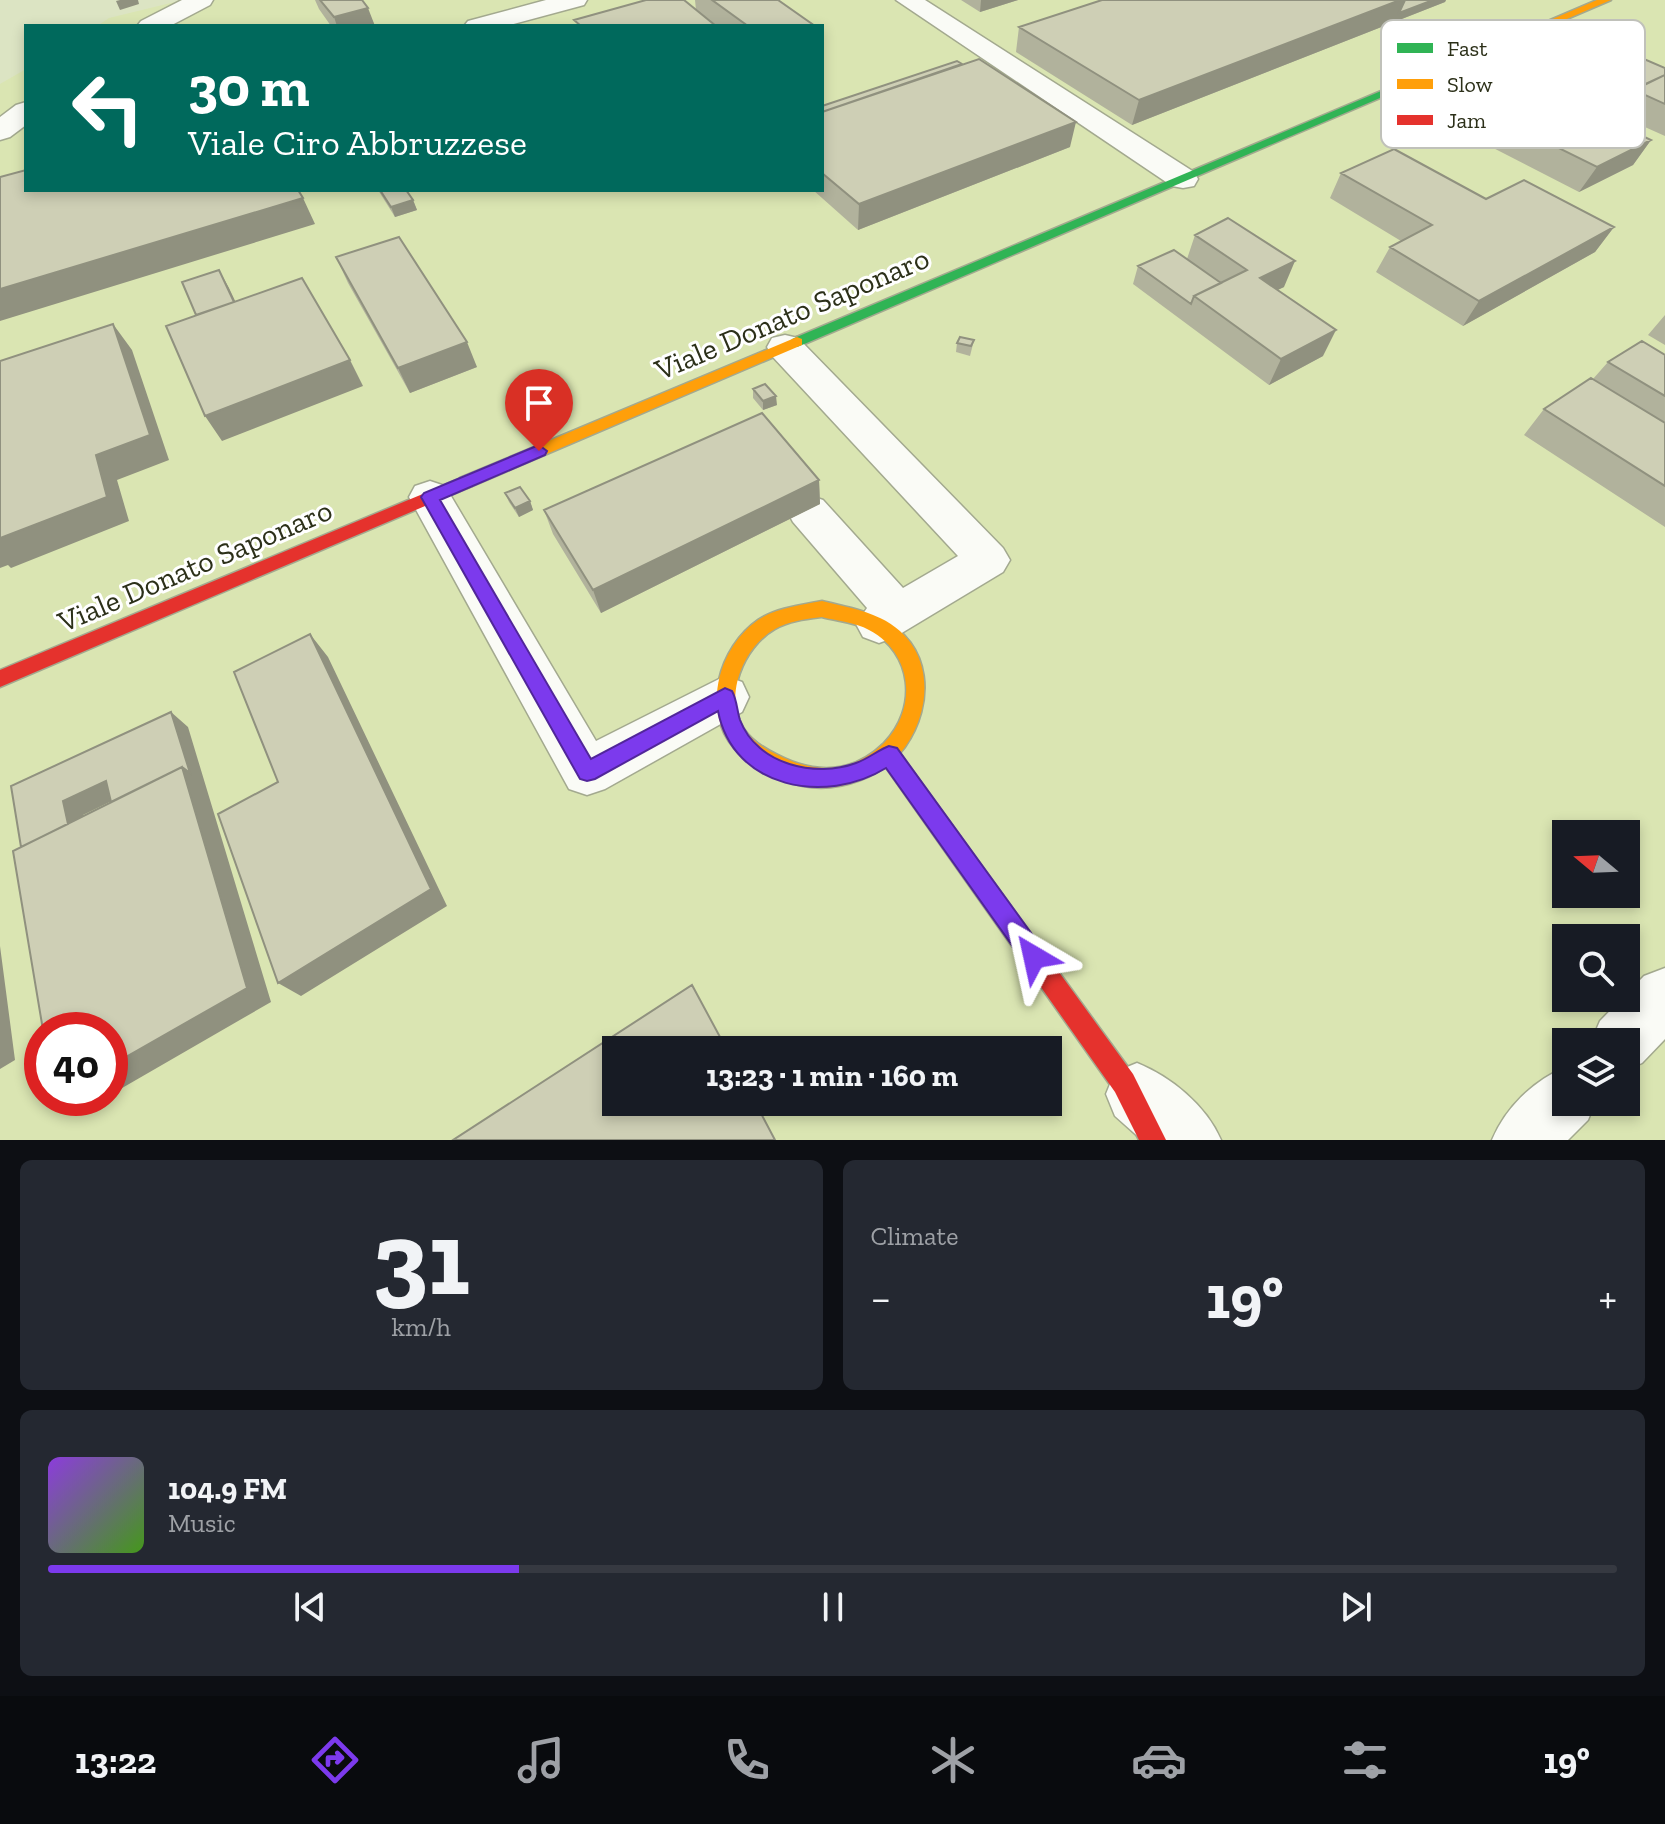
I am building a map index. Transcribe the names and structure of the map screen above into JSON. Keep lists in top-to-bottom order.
{
  "streets": {
    "street": ["Viale Donato Saponaro"]
  },
  "legend": ["Fast", "Slow", "Jam"],
  "north": "left",
  "page": {
    "turn": ["30 m", "Viale Ciro Abbruzzese"],
    "limit": "40",
    "trip": "13:23 · 1 min · 160 m",
    "tile": [
      ["31", "km/h"],
      "Climate"
    ],
    "heat": ["−", "19°", "+"],
    "song": ["104.9 FM", "Music"],
    "tabs": ["13:22", "19°"]
  }
}
